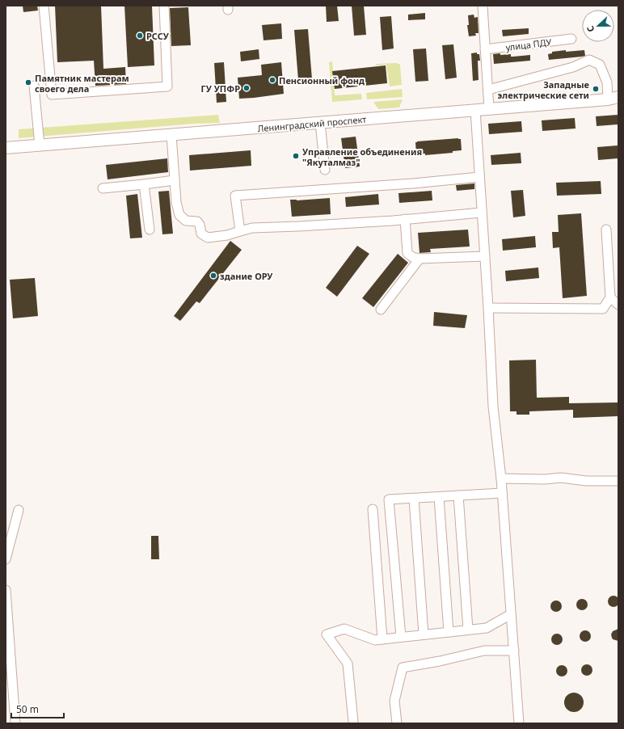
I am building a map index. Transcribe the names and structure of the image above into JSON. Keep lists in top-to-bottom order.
{
  "streets": {
    "main road": ["Ленинградский проспект"],
    "street": ["улица ПДУ"]
  },
  "places": [
    "РССУ",
    "Пенсионный фонд",
    "Памятник мастерам своего дела",
    "ГУ УПФР",
    "Западные электрические сети",
    "Управление объединения \"Якуталмаз\"",
    "здание ОРУ"
  ],
  "scale_bar": "50 m",
  "north": "left"
}
